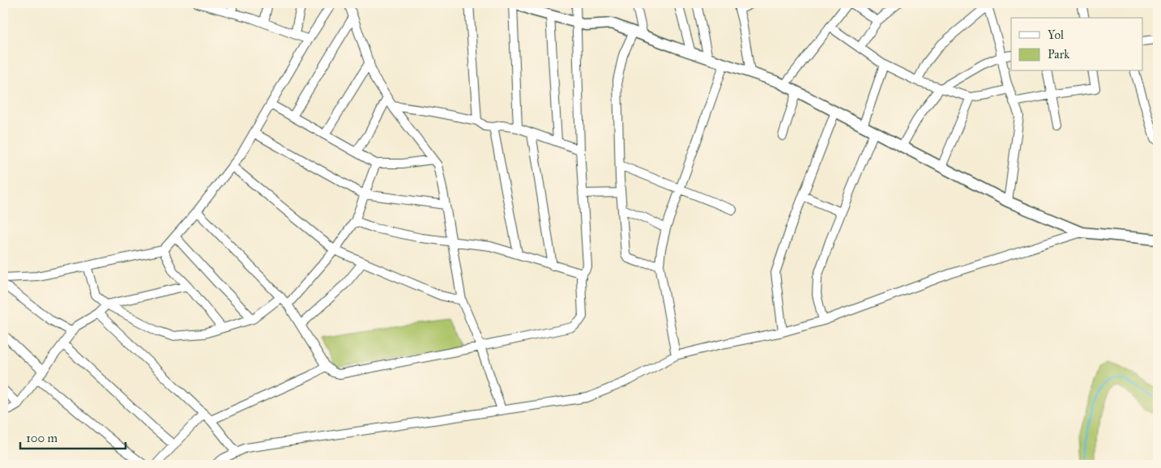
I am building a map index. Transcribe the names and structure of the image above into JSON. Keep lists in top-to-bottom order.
{
  "legend": ["Yol", "Park"],
  "scale_bar": "100 m"
}
